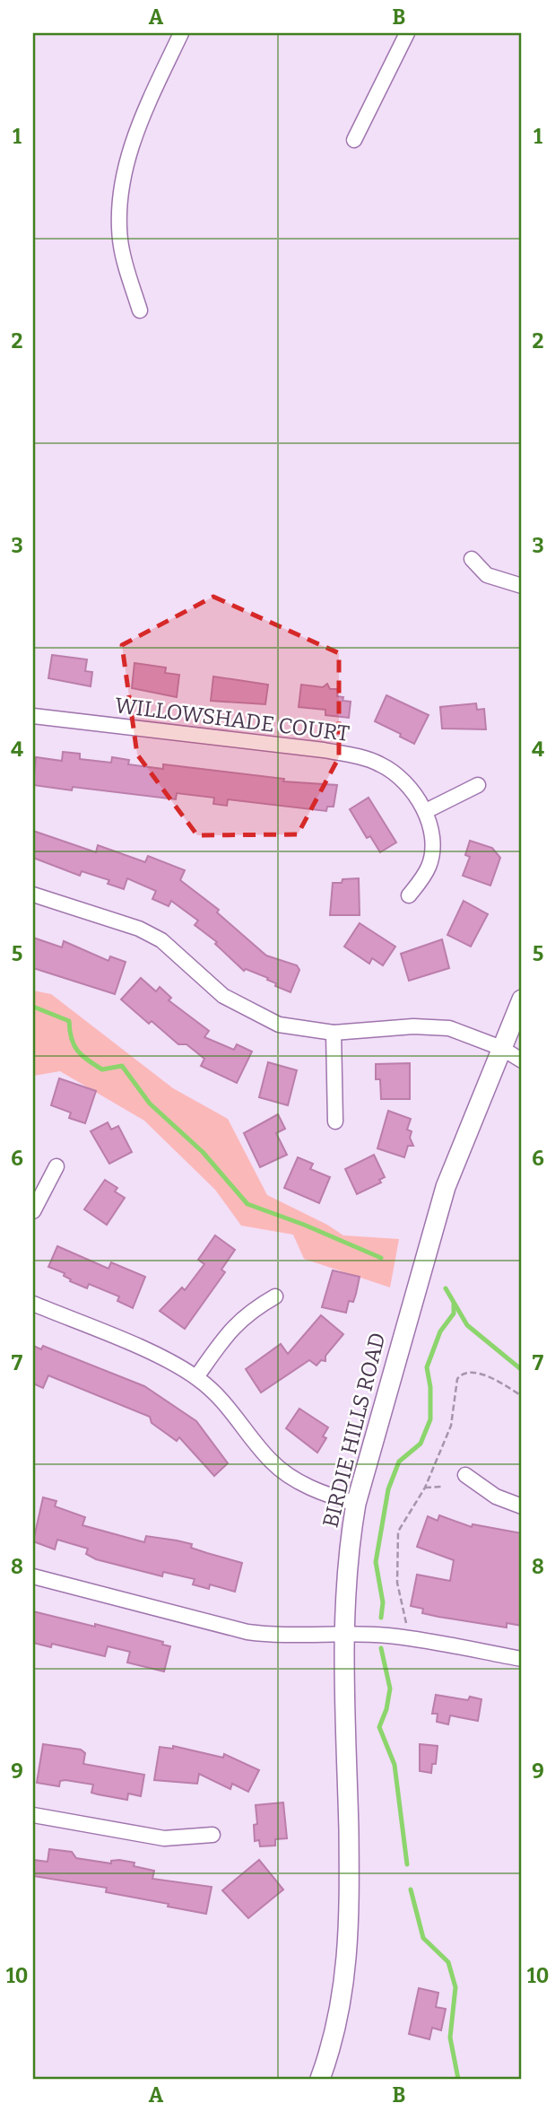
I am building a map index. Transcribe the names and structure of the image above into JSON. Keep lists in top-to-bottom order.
{
  "streets": {
    "main road": ["BIRDIE HILLS ROAD"],
    "street": ["WILLOWSHADE COURT"]
  },
  "grid": {
    "columns": ["A", "B"],
    "rows": [
      "1",
      "2",
      "3",
      "4",
      "5",
      "6",
      "7",
      "8",
      "9",
      "10"
    ]
  }
}
